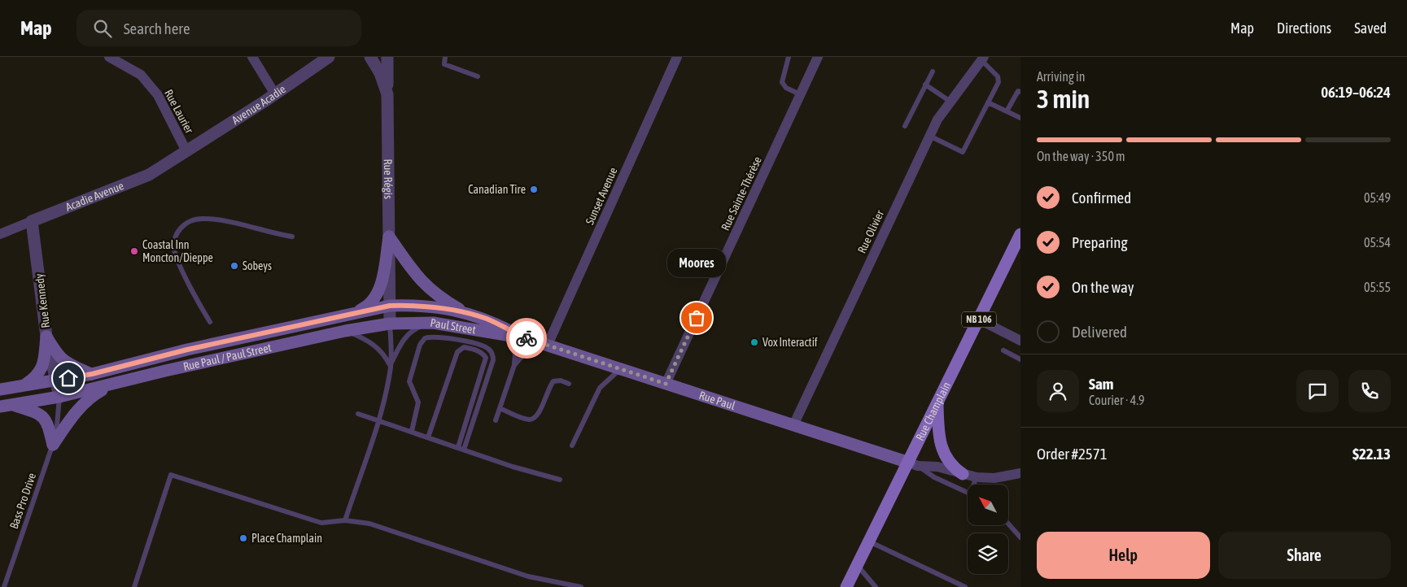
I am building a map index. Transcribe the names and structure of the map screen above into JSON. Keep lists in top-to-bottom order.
{
  "streets": {
    "main road": [
      "NB 106",
      "Paul Street",
      "Rue Paul / Paul Street",
      "Rue Paul",
      "Rue Champlain"
    ],
    "street": [
      "Avenue Acadie",
      "Rue Laurier",
      "Rue Régis",
      "Rue Sainte-Thérèse",
      "Acadie Avenue",
      "Sunset Avenue",
      "Rue Olivier",
      "Rue Kennedy"
    ],
    "lane": ["Bass Pro Drive"]
  },
  "crossings": [
    ["Avenue Acadie", "Rue Laurier"],
    ["Avenue Acadie", "Acadie Avenue"],
    ["Rue Laurier", "Acadie Avenue"],
    ["Rue Régis", "Paul Street"],
    ["Rue Sainte-Thérèse", "Rue Paul"],
    ["Acadie Avenue", "Rue Kennedy"],
    ["Sunset Avenue", "Rue Paul"],
    ["Rue Olivier", "Rue Paul"],
    ["Rue Kennedy", "Paul Street"],
    ["Rue Kennedy", "Bass Pro Drive"],
    ["Paul Street", "Rue Paul / Paul Street"],
    ["Paul Street", "Rue Paul"],
    ["Rue Paul", "Rue Champlain"]
  ],
  "places": [
    "Canadian Tire",
    "Coastal Inn Moncton/Dieppe",
    "Sobeys",
    "Moores",
    "Vox Interactif",
    "Place Champlain"
  ],
  "north": "top left",
  "page": {
    "header": "Map",
    "search": "Search here",
    "nav": ["Map", "Directions", "Saved"],
    "heading": ["3 min", "Arriving in", "06:19–06:24"],
    "panel": [
      "Sam",
      "Courier · 4.9",
      "Order #2571",
      "$22.13"
    ],
    "bar": "On the way · 350 m",
    "list": [
      ["Confirmed", "05:49"],
      ["Preparing", "05:54"],
      ["On the way", "05:55"],
      "Delivered"
    ],
    "bubble": "Moores",
    "buttons": ["Help", "Share"]
  }
}
